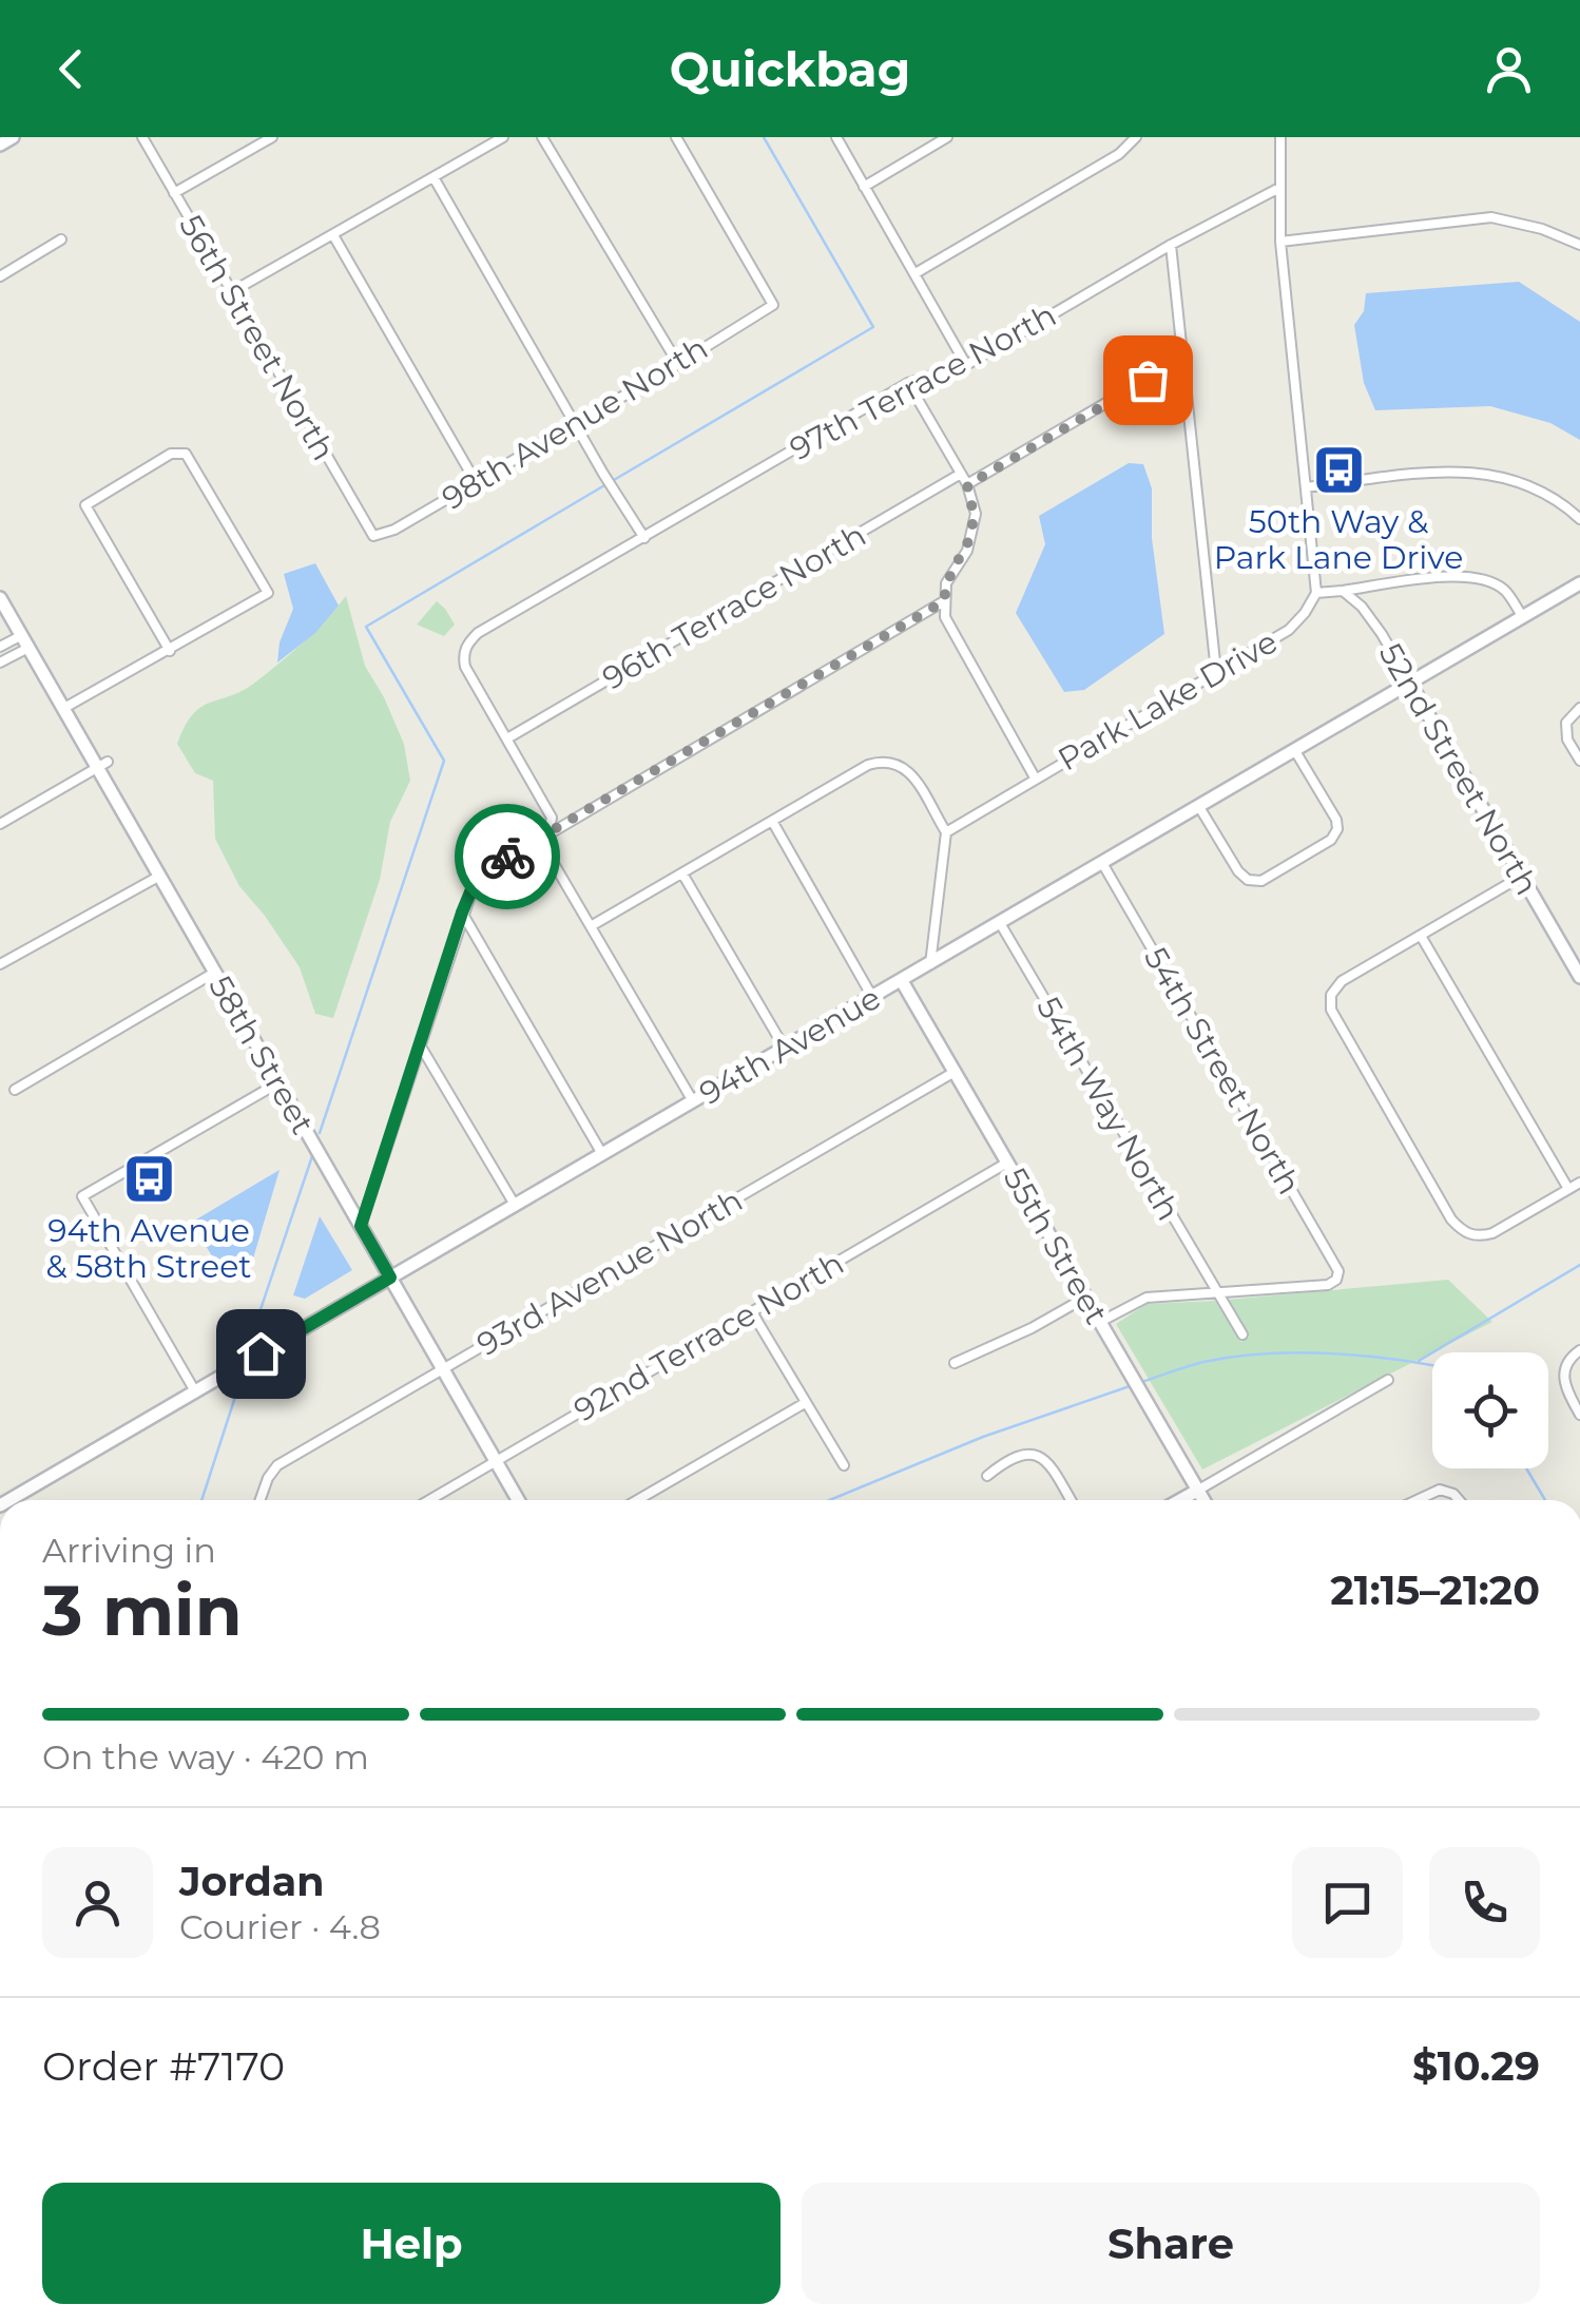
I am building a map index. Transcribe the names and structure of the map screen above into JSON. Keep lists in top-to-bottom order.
{
  "streets": {
    "street": [
      "56th Street North",
      "97th Terrace North",
      "98th Avenue North",
      "96th Terrace North",
      "Park Lake Drive",
      "52nd Street North",
      "94th Avenue",
      "58th Street",
      "54th Street North",
      "54th Way North",
      "55th Street",
      "93rd Avenue North",
      "92nd Terrace North"
    ]
  },
  "crossings": [
    ["56th Street North", "98th Avenue North"],
    ["97th Terrace North", "96th Terrace North"],
    ["52nd Street North", "94th Avenue"],
    ["94th Avenue", "58th Street"],
    ["94th Avenue", "54th Street North"],
    ["94th Avenue", "54th Way North"],
    ["94th Avenue", "55th Street"],
    ["58th Street", "93rd Avenue North"],
    ["58th Street", "92nd Terrace North"],
    ["54th Street North", "54th Way North"],
    ["55th Street", "93rd Avenue North"],
    ["55th Street", "92nd Terrace North"]
  ],
  "places": {
    "bus stop": ["50th Way & Park Lane Drive", "94th Avenue & 58th Street"]
  },
  "page": {
    "header": "Quickbag",
    "heading": ["3 min", "Arriving in", "21:15–21:20"],
    "panel": [
      "Jordan",
      "Courier · 4.8",
      "Order #7170",
      "$10.29"
    ],
    "bar": "On the way · 420 m",
    "buttons": ["Help", "Share"]
  }
}
